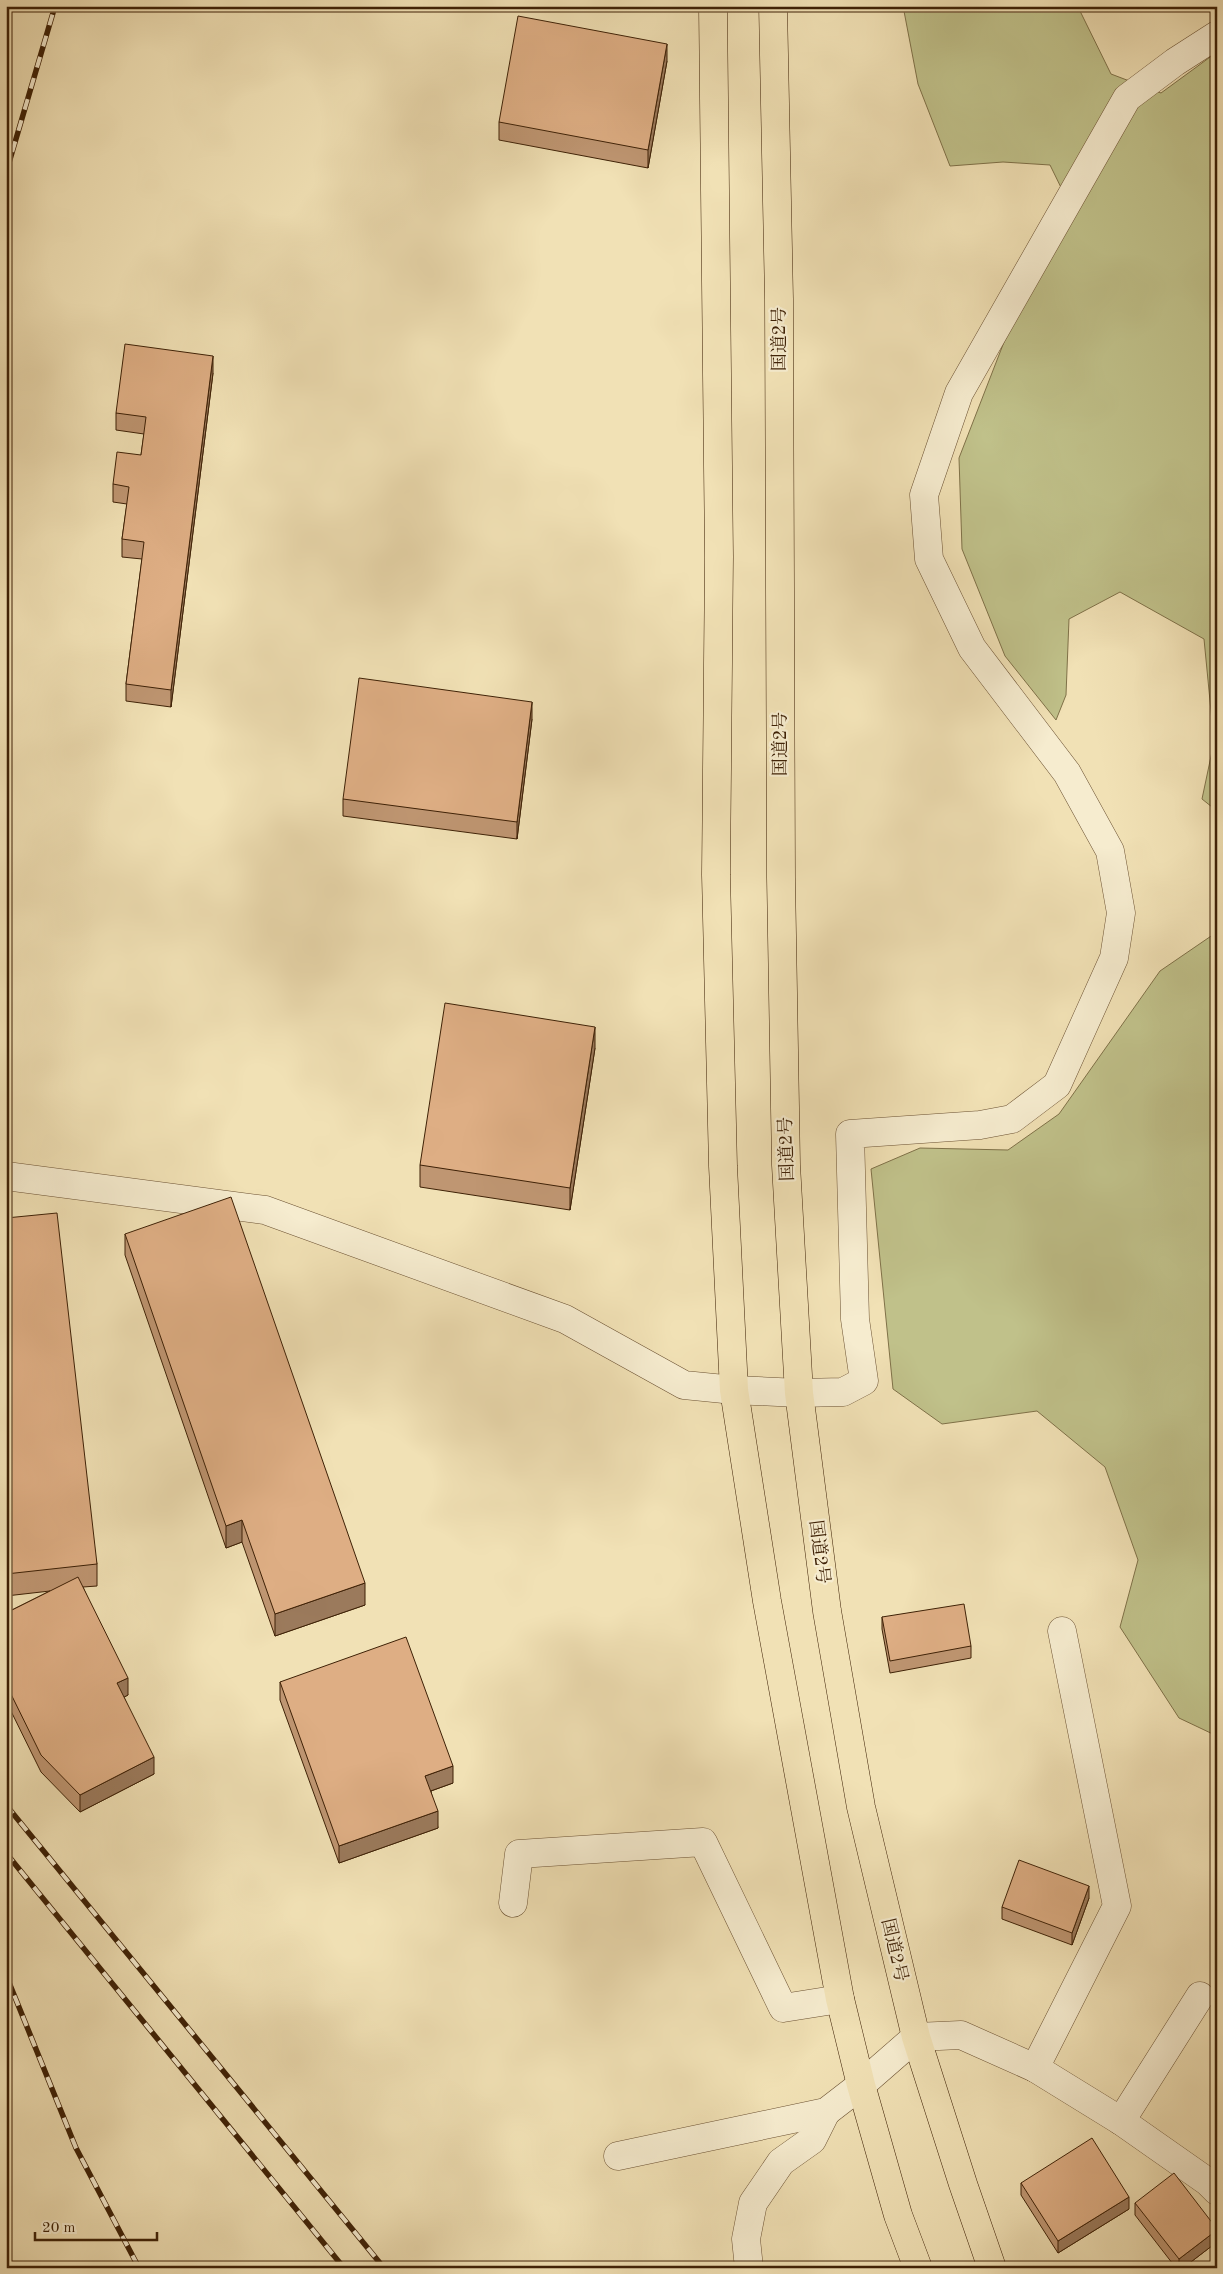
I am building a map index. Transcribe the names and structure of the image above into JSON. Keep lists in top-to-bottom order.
{
  "streets": {
    "highway": ["国道2号"]
  },
  "scale_bar": "20 m"
}
